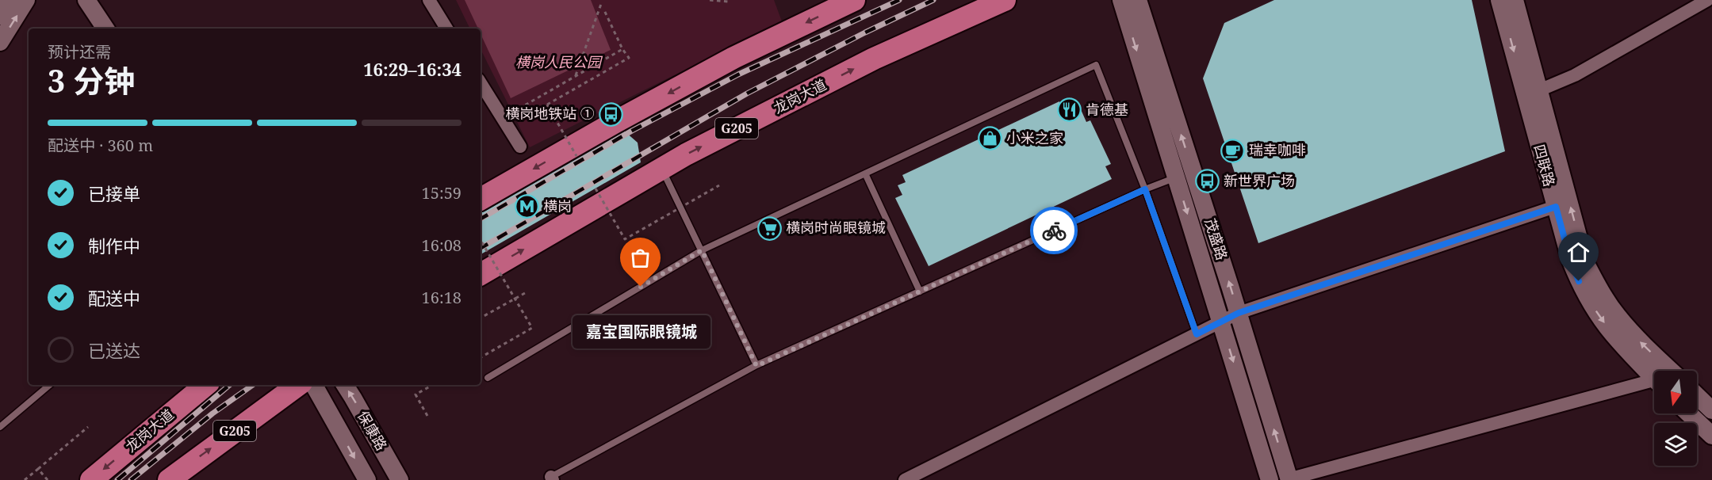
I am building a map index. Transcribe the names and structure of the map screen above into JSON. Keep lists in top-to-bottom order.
{
  "streets": {
    "highway": ["龙岗大道", "G205"],
    "street": ["四联路", "茂盛路", "保康路"]
  },
  "parks": ["横岗人民公园"],
  "places": {
    "restaurant": ["肯德基"],
    "bus stop": ["横岗地铁站 ①", "新世界广场"],
    "shop": ["小米之家"],
    "cafe": ["瑞幸咖啡"],
    "metro station": ["横岗"],
    "supermarket": ["横岗时尚眼镜城"],
    "other": ["嘉宝国际眼镜城"]
  },
  "north": "bottom",
  "page": {
    "heading": ["3 分钟", "预计还需", "16:29–16:34"],
    "bar": "配送中 · 360 m",
    "list": [
      ["已接单", "15:59"],
      ["制作中", "16:08"],
      ["配送中", "16:18"],
      "已送达"
    ],
    "bubble": "嘉宝国际眼镜城"
  }
}
